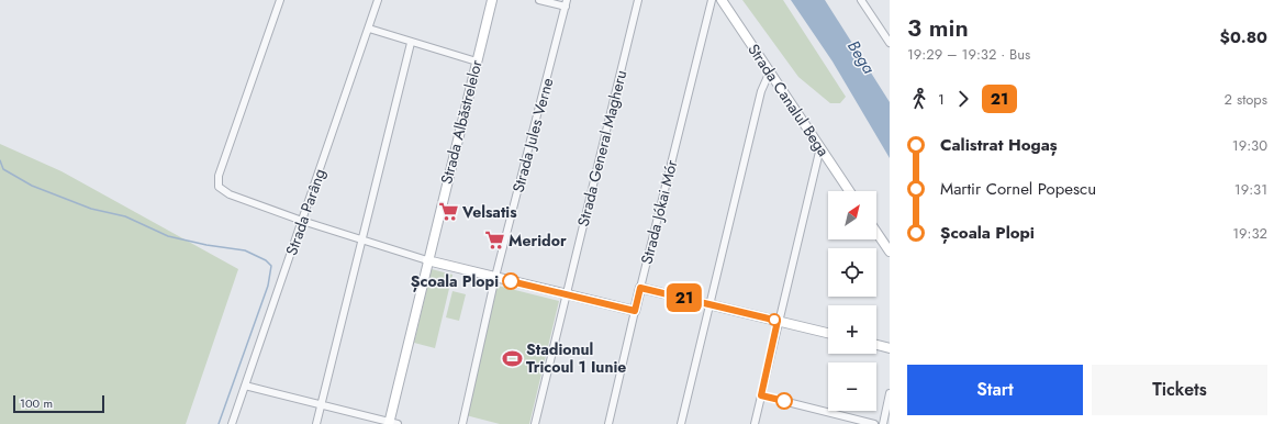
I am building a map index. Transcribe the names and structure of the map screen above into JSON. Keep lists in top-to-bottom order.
{
  "streets": {
    "street": [
      "Strada Canalul Bega",
      "Strada Albăstrelelor",
      "Strada Jules Verne",
      "Strada General Magheru",
      "Strada Parâng",
      "Strada Jókai Mór"
    ]
  },
  "water": ["Bega"],
  "places": {
    "supermarket": ["Velsatis", "Meridor"],
    "other": ["Școala Plopi"],
    "sports": ["Stadionul Tricoul 1 Iunie"]
  },
  "lines": ["bus line 21"],
  "scale_bar": "100 m",
  "north": "top right",
  "page": {
    "on_map": "21",
    "heading": ["3 min", "19:29 – 19:32 · Bus", "$0.80"],
    "legs": ["1", "21", "2 stops"],
    "list": [
      {
        "name": "Calistrat Hogaș",
        "value": "19:30"
      },
      {
        "name": "Martir Cornel Popescu",
        "value": "19:31"
      },
      {
        "name": "Școala Plopi",
        "value": "19:32"
      }
    ],
    "map_buttons": ["+", "−"],
    "buttons": ["Start", "Tickets"],
    "scale": "100 m"
  }
}
